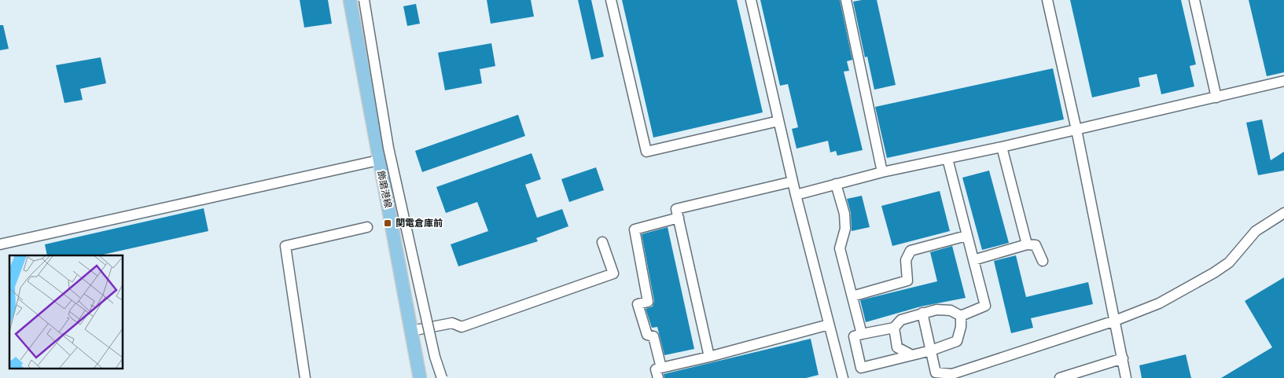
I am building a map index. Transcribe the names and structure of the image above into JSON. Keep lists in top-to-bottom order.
{
  "streets": {
    "main road": ["飾磨港線"]
  },
  "places": {
    "transit": ["関電倉庫前"]
  }
}
